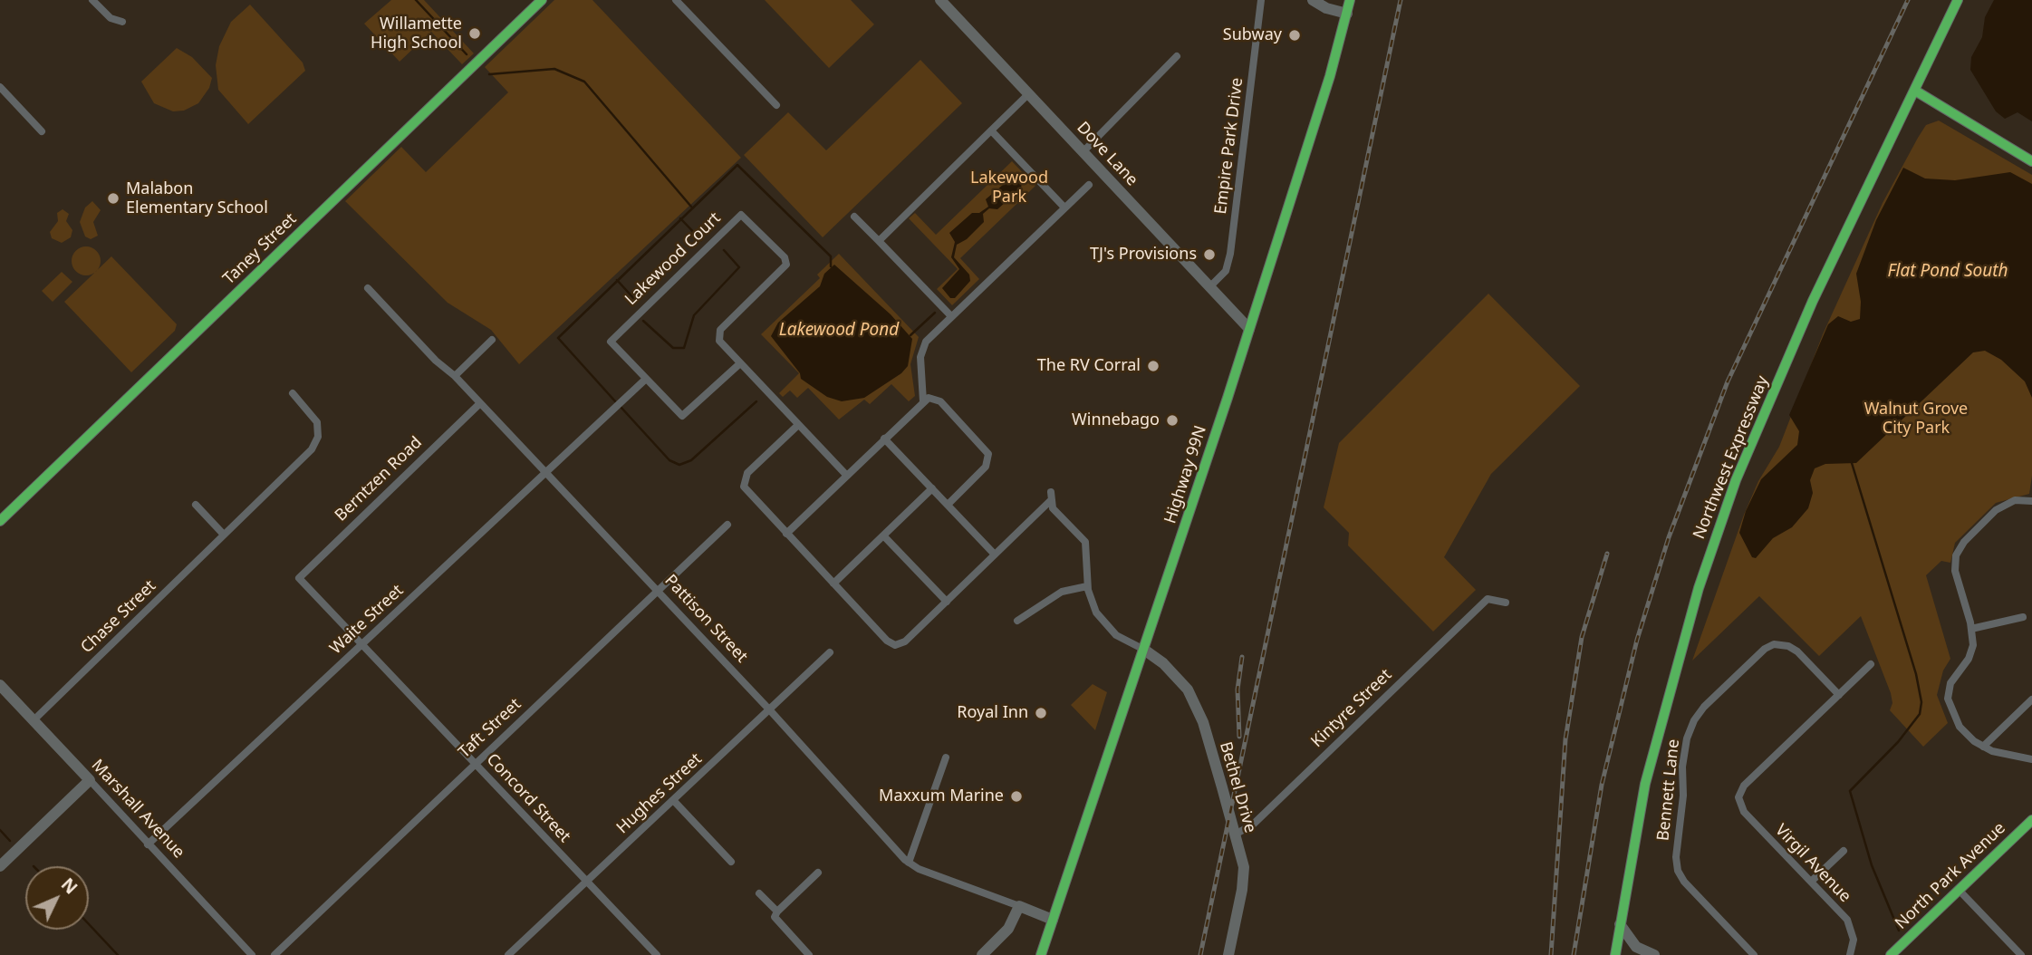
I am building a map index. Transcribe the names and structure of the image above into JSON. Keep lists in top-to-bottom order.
{
  "streets": {
    "main road": ["Highway 99N"],
    "street": [
      "Empire Park Drive",
      "Dove Lane",
      "Taney Street",
      "Lakewood Court",
      "Northwest Expressway",
      "Berntzen Road",
      "Chase Street",
      "Pattison Street",
      "Waite Street",
      "Kintyre Street",
      "Taft Street",
      "Bethel Drive",
      "Bennett Lane",
      "Hughes Street",
      "Concord Street",
      "Marshall Avenue",
      "Virgil Avenue",
      "North Park Avenue"
    ]
  },
  "crossings": [
    ["Empire Park Drive", "Dove Lane"],
    ["Dove Lane", "Highway 99N"],
    ["Lakewood Court", "Waite Street"],
    ["Highway 99N", "Pattison Street"],
    ["Highway 99N", "Bethel Drive"],
    ["Berntzen Road", "Pattison Street"],
    ["Berntzen Road", "Concord Street"],
    ["Chase Street", "Marshall Avenue"],
    ["Pattison Street", "Waite Street"],
    ["Pattison Street", "Taft Street"],
    ["Pattison Street", "Hughes Street"],
    ["Waite Street", "Concord Street"],
    ["Waite Street", "Marshall Avenue"],
    ["Kintyre Street", "Bethel Drive"],
    ["Taft Street", "Concord Street"],
    ["Bennett Lane", "Virgil Avenue"],
    ["Hughes Street", "Concord Street"]
  ],
  "water": ["Flat Pond South", "Lakewood Pond"],
  "parks": ["Lakewood Park", "Walnut Grove City Park"],
  "places": [
    "Willamette High School",
    "Subway",
    "Malabon Elementary School",
    "TJ's Provisions",
    "The RV Corral",
    "Winnebago",
    "Royal Inn",
    "Maxxum Marine"
  ],
  "north": "top right"
}
